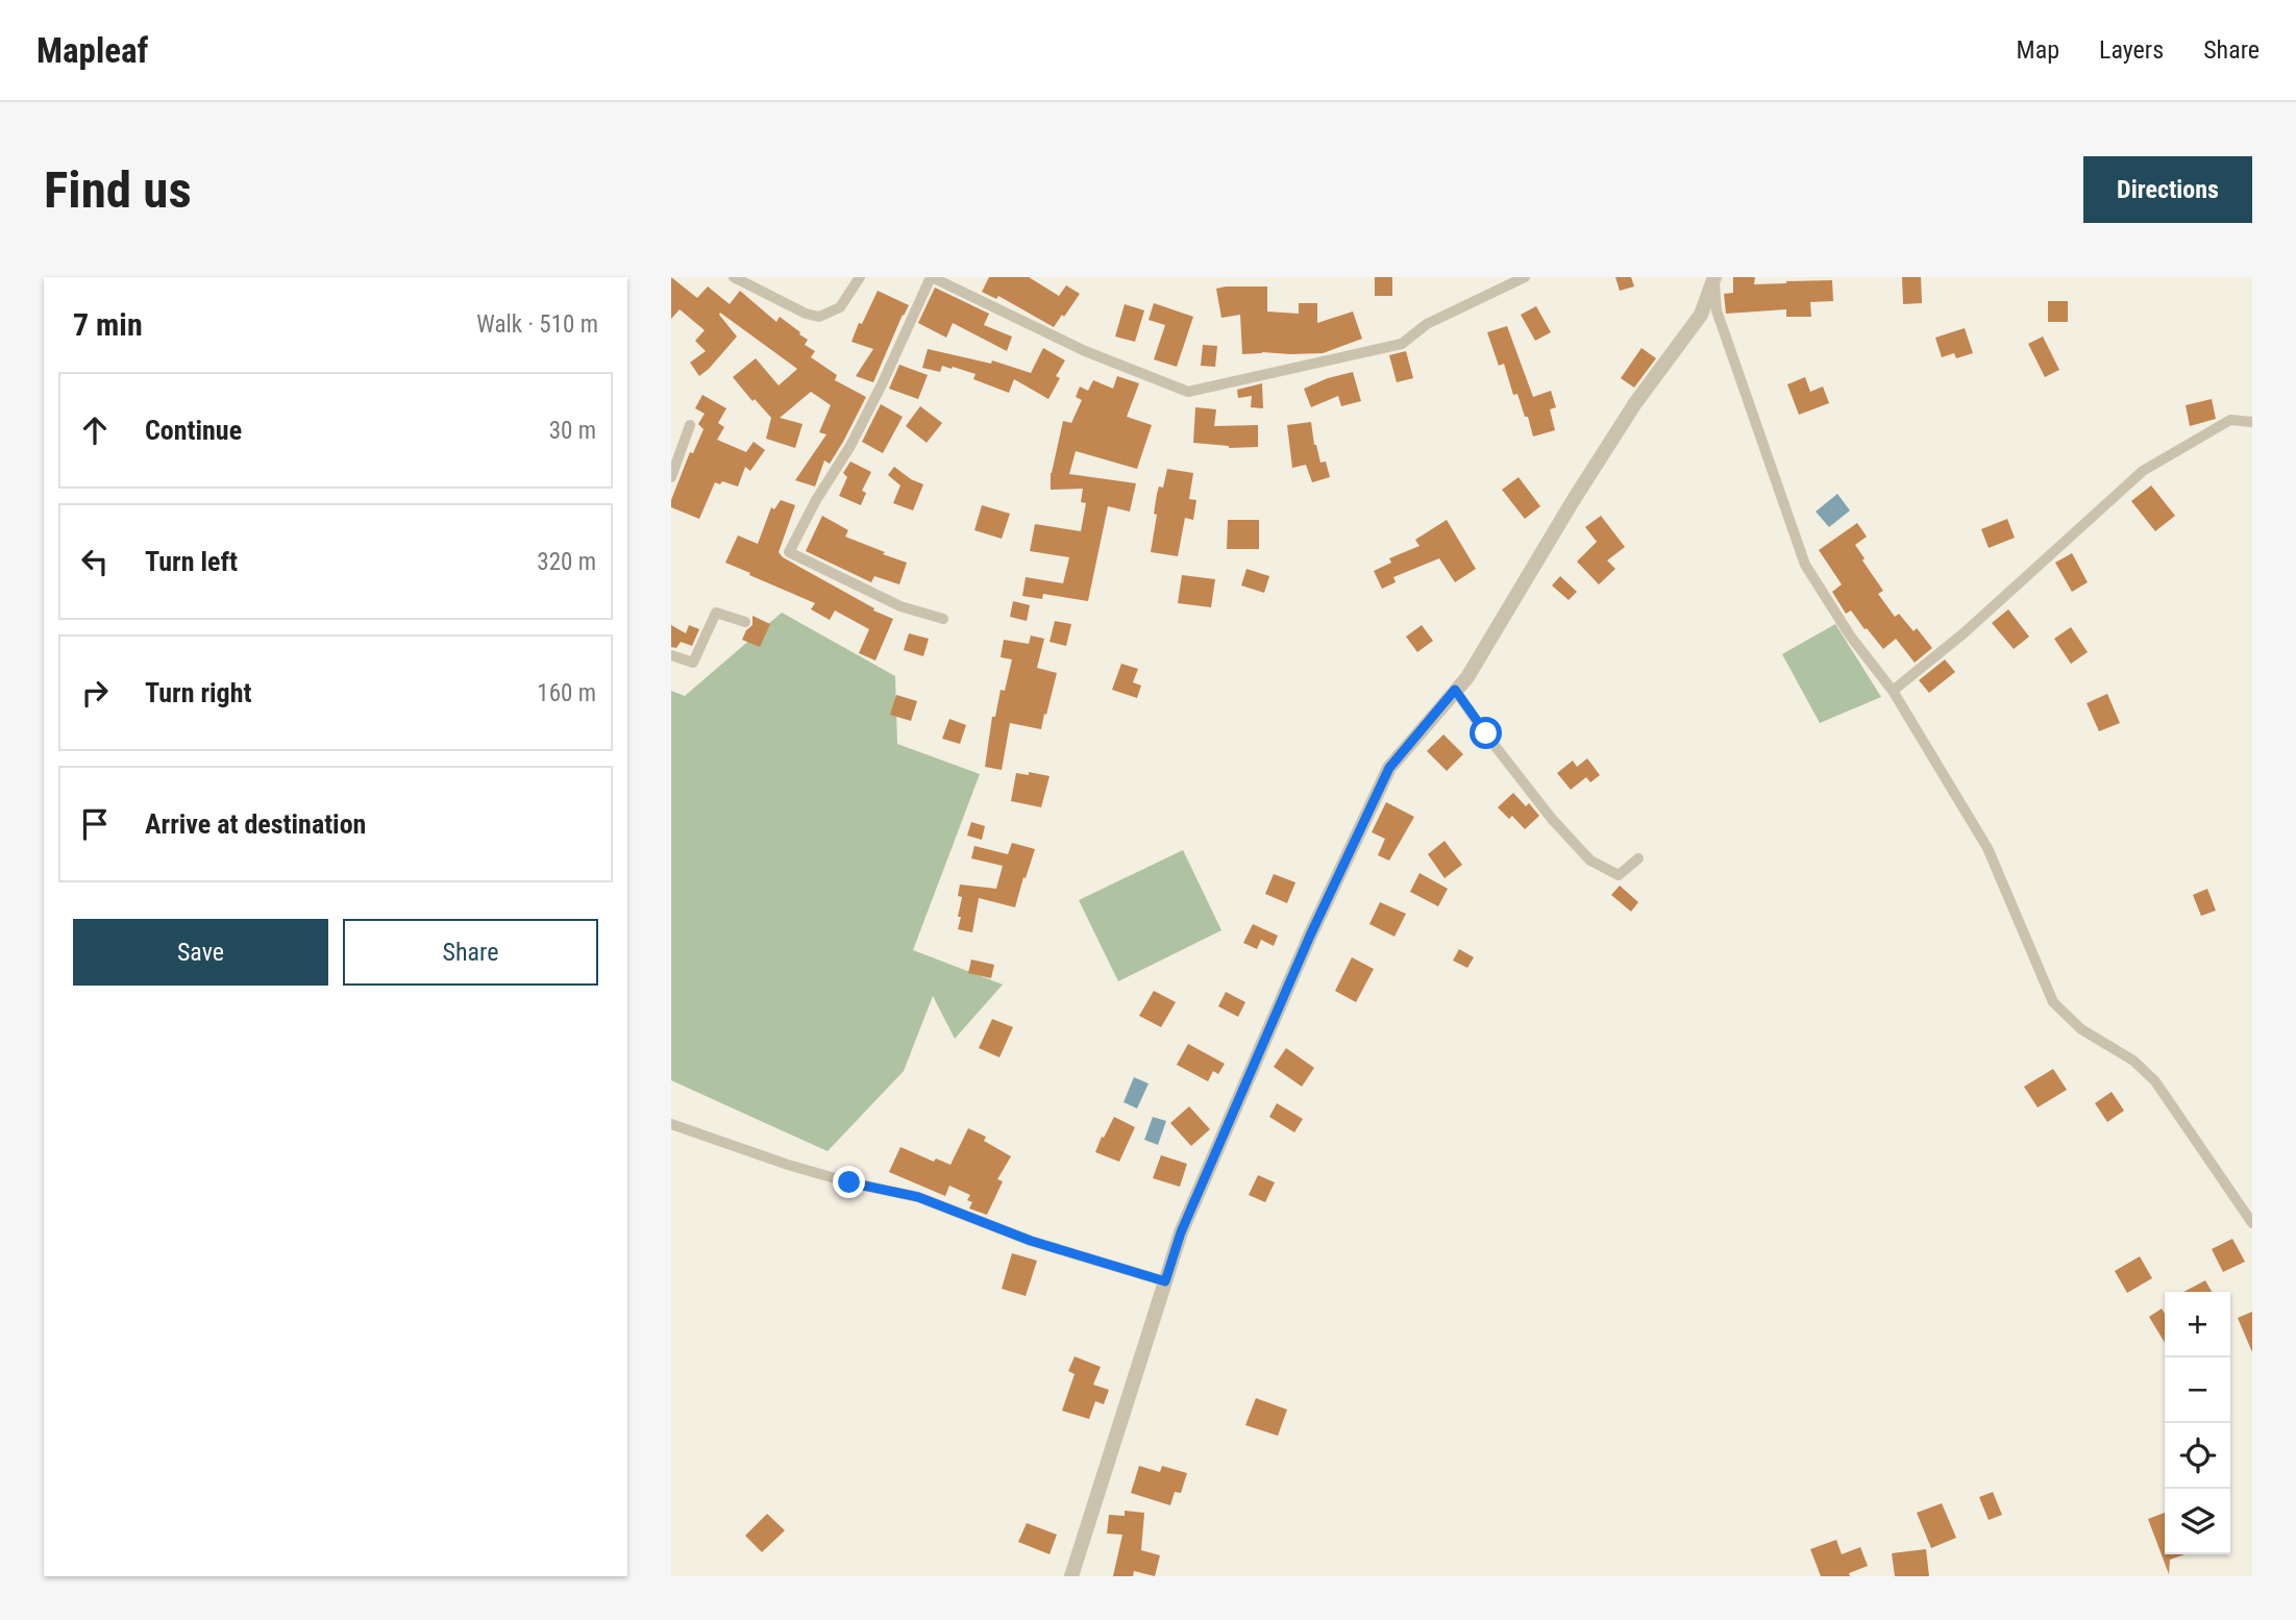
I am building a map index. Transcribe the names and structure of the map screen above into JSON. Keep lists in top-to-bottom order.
{
  "page": {
    "header": "Mapleaf",
    "nav": ["Map", "Layers", "Share"],
    "buttons": [
      "Directions",
      ["Save", "Share"]
    ],
    "title": "Find us",
    "heading": ["7 min", "Walk · 510 m"],
    "list": [
      ["Continue", "30 m"],
      ["Turn left", "320 m"],
      ["Turn right", "160 m"],
      "Arrive at destination"
    ],
    "map_buttons": ["+", "−"]
  }
}
